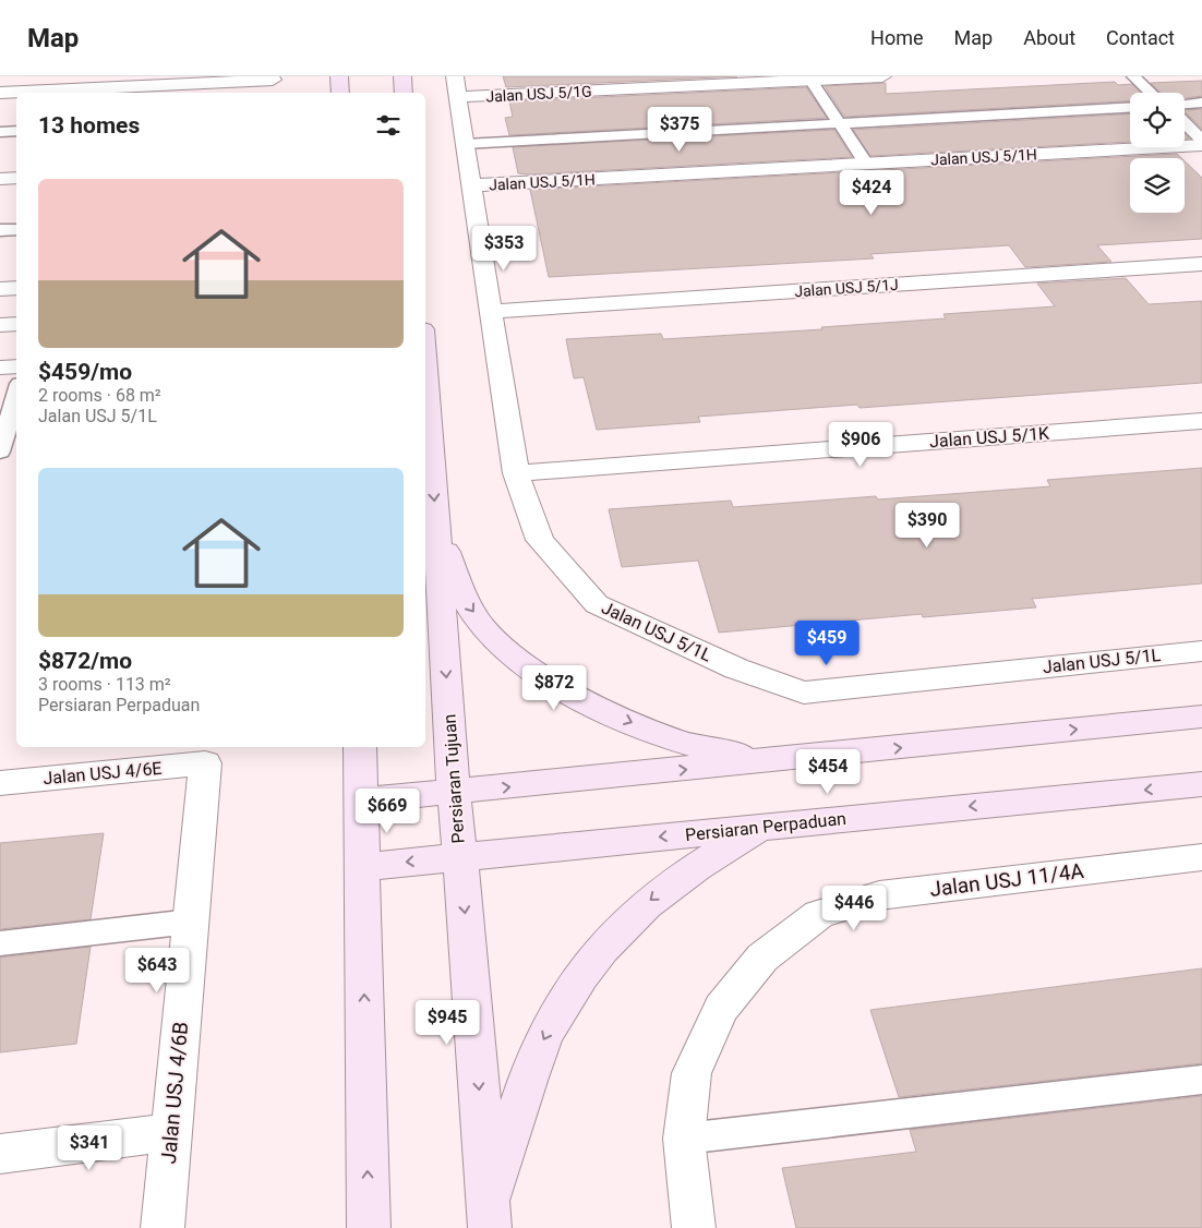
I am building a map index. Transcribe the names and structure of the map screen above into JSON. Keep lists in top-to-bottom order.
{
  "streets": {
    "main road": ["Persiaran Tujuan", "Persiaran Perpaduan"],
    "street": [
      "Jalan USJ 5/1G",
      "Jalan USJ 5/1H",
      "Jalan USJ 5/1J",
      "Jalan USJ 5/1K",
      "Jalan USJ 5/1L",
      "Jalan USJ 4/6E",
      "Jalan USJ 11/4A",
      "Jalan USJ 4/6B"
    ]
  },
  "crossings": [
    ["Jalan USJ 5/1G", "Jalan USJ 5/1L"],
    ["Jalan USJ 5/1H", "Jalan USJ 5/1L"],
    ["Jalan USJ 5/1J", "Jalan USJ 5/1L"],
    ["Jalan USJ 5/1K", "Jalan USJ 5/1L"],
    ["Jalan USJ 4/6E", "Jalan USJ 4/6B"],
    ["Persiaran Tujuan", "Persiaran Perpaduan"]
  ],
  "page": {
    "header": "Map",
    "nav": [
      "Home",
      "Map",
      "About",
      "Contact"
    ],
    "heading": "13 homes",
    "price": [
      "$375",
      "$424",
      "$353",
      "$906",
      "$390",
      "$459",
      "$872",
      "$454",
      "$669",
      "$446",
      "$643",
      "$945",
      "$341"
    ],
    "list": [
      {
        "name": "$459/mo",
        "note": "2 rooms · 68 m² · Jalan USJ 5/1L"
      },
      {
        "name": "$872/mo",
        "note": "3 rooms · 113 m² · Persiaran Perpaduan"
      }
    ]
  }
}
